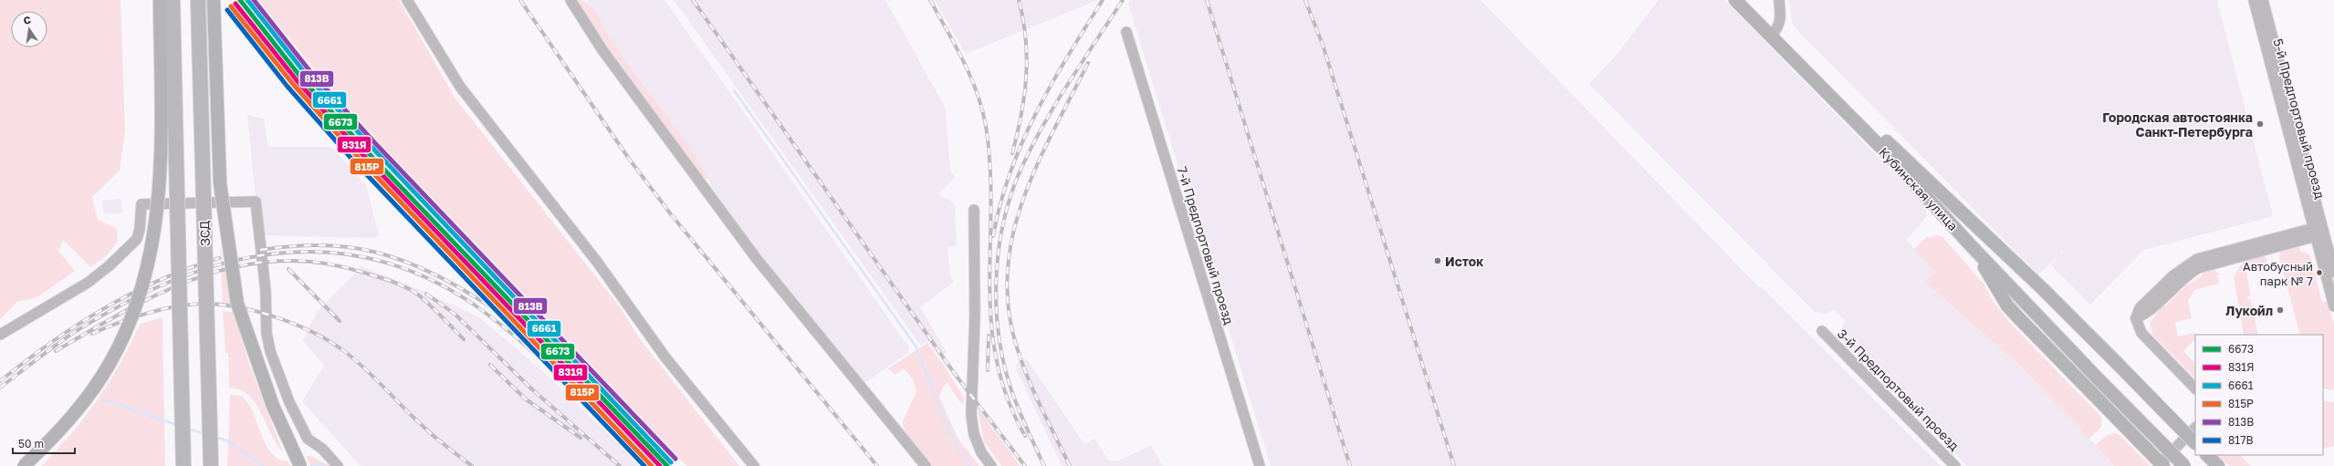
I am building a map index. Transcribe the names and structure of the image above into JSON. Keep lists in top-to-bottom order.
{
  "streets": {
    "highway": ["ЗСД"],
    "main road": ["Кубинская улица"],
    "street": ["5-й Предпортовый проезд", "7-й Предпортовый проезд", "3-й Предпортовый проезд"]
  },
  "places": [
    "Городская автостоянка Санкт-Петербурга",
    "Исток",
    "Автобусный парк № 7",
    "Лукойл"
  ],
  "lines": [
    "transit line 6673",
    "transit line 6661",
    "transit line 813В",
    "transit line 831Я",
    "transit line 815Р",
    "transit line 817В"
  ],
  "legend": [
    "6673",
    "831Я",
    "6661",
    "815Р",
    "813В",
    "817В"
  ],
  "scale_bar": "50 m",
  "north": "top"
}
